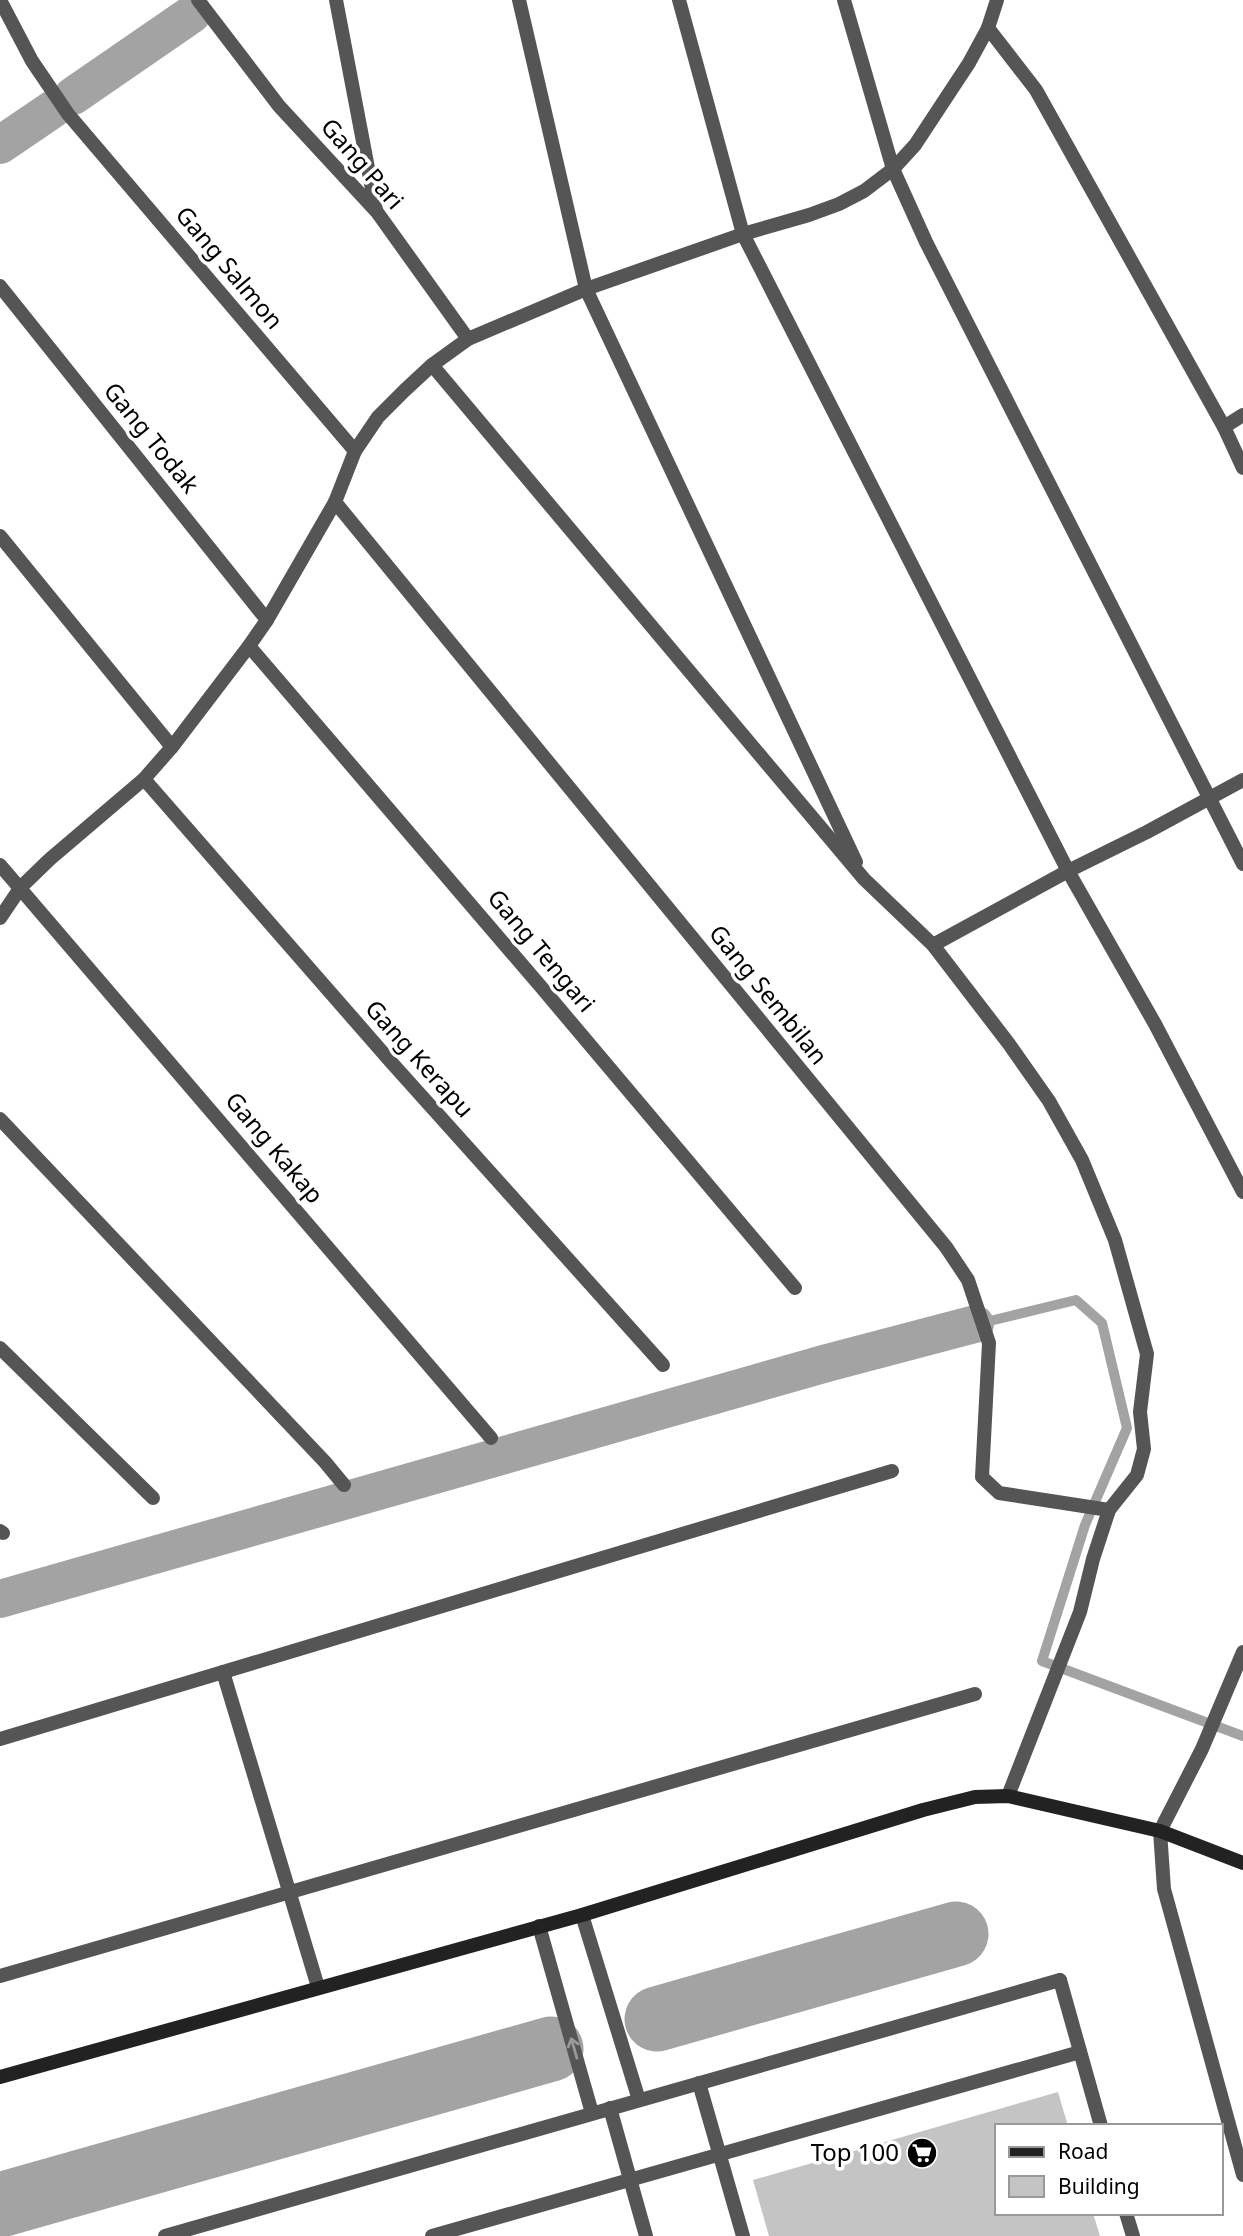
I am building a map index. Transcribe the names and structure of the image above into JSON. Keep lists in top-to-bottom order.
{
  "streets": {
    "street": [
      "Gang Pari",
      "Gang Salmon",
      "Gang Todak",
      "Gang Tengari",
      "Gang Sembilan",
      "Gang Kerapu",
      "Gang Kakap"
    ]
  },
  "places": {
    "supermarket": ["Top 100"]
  },
  "legend": ["Road", "Building"]
}
